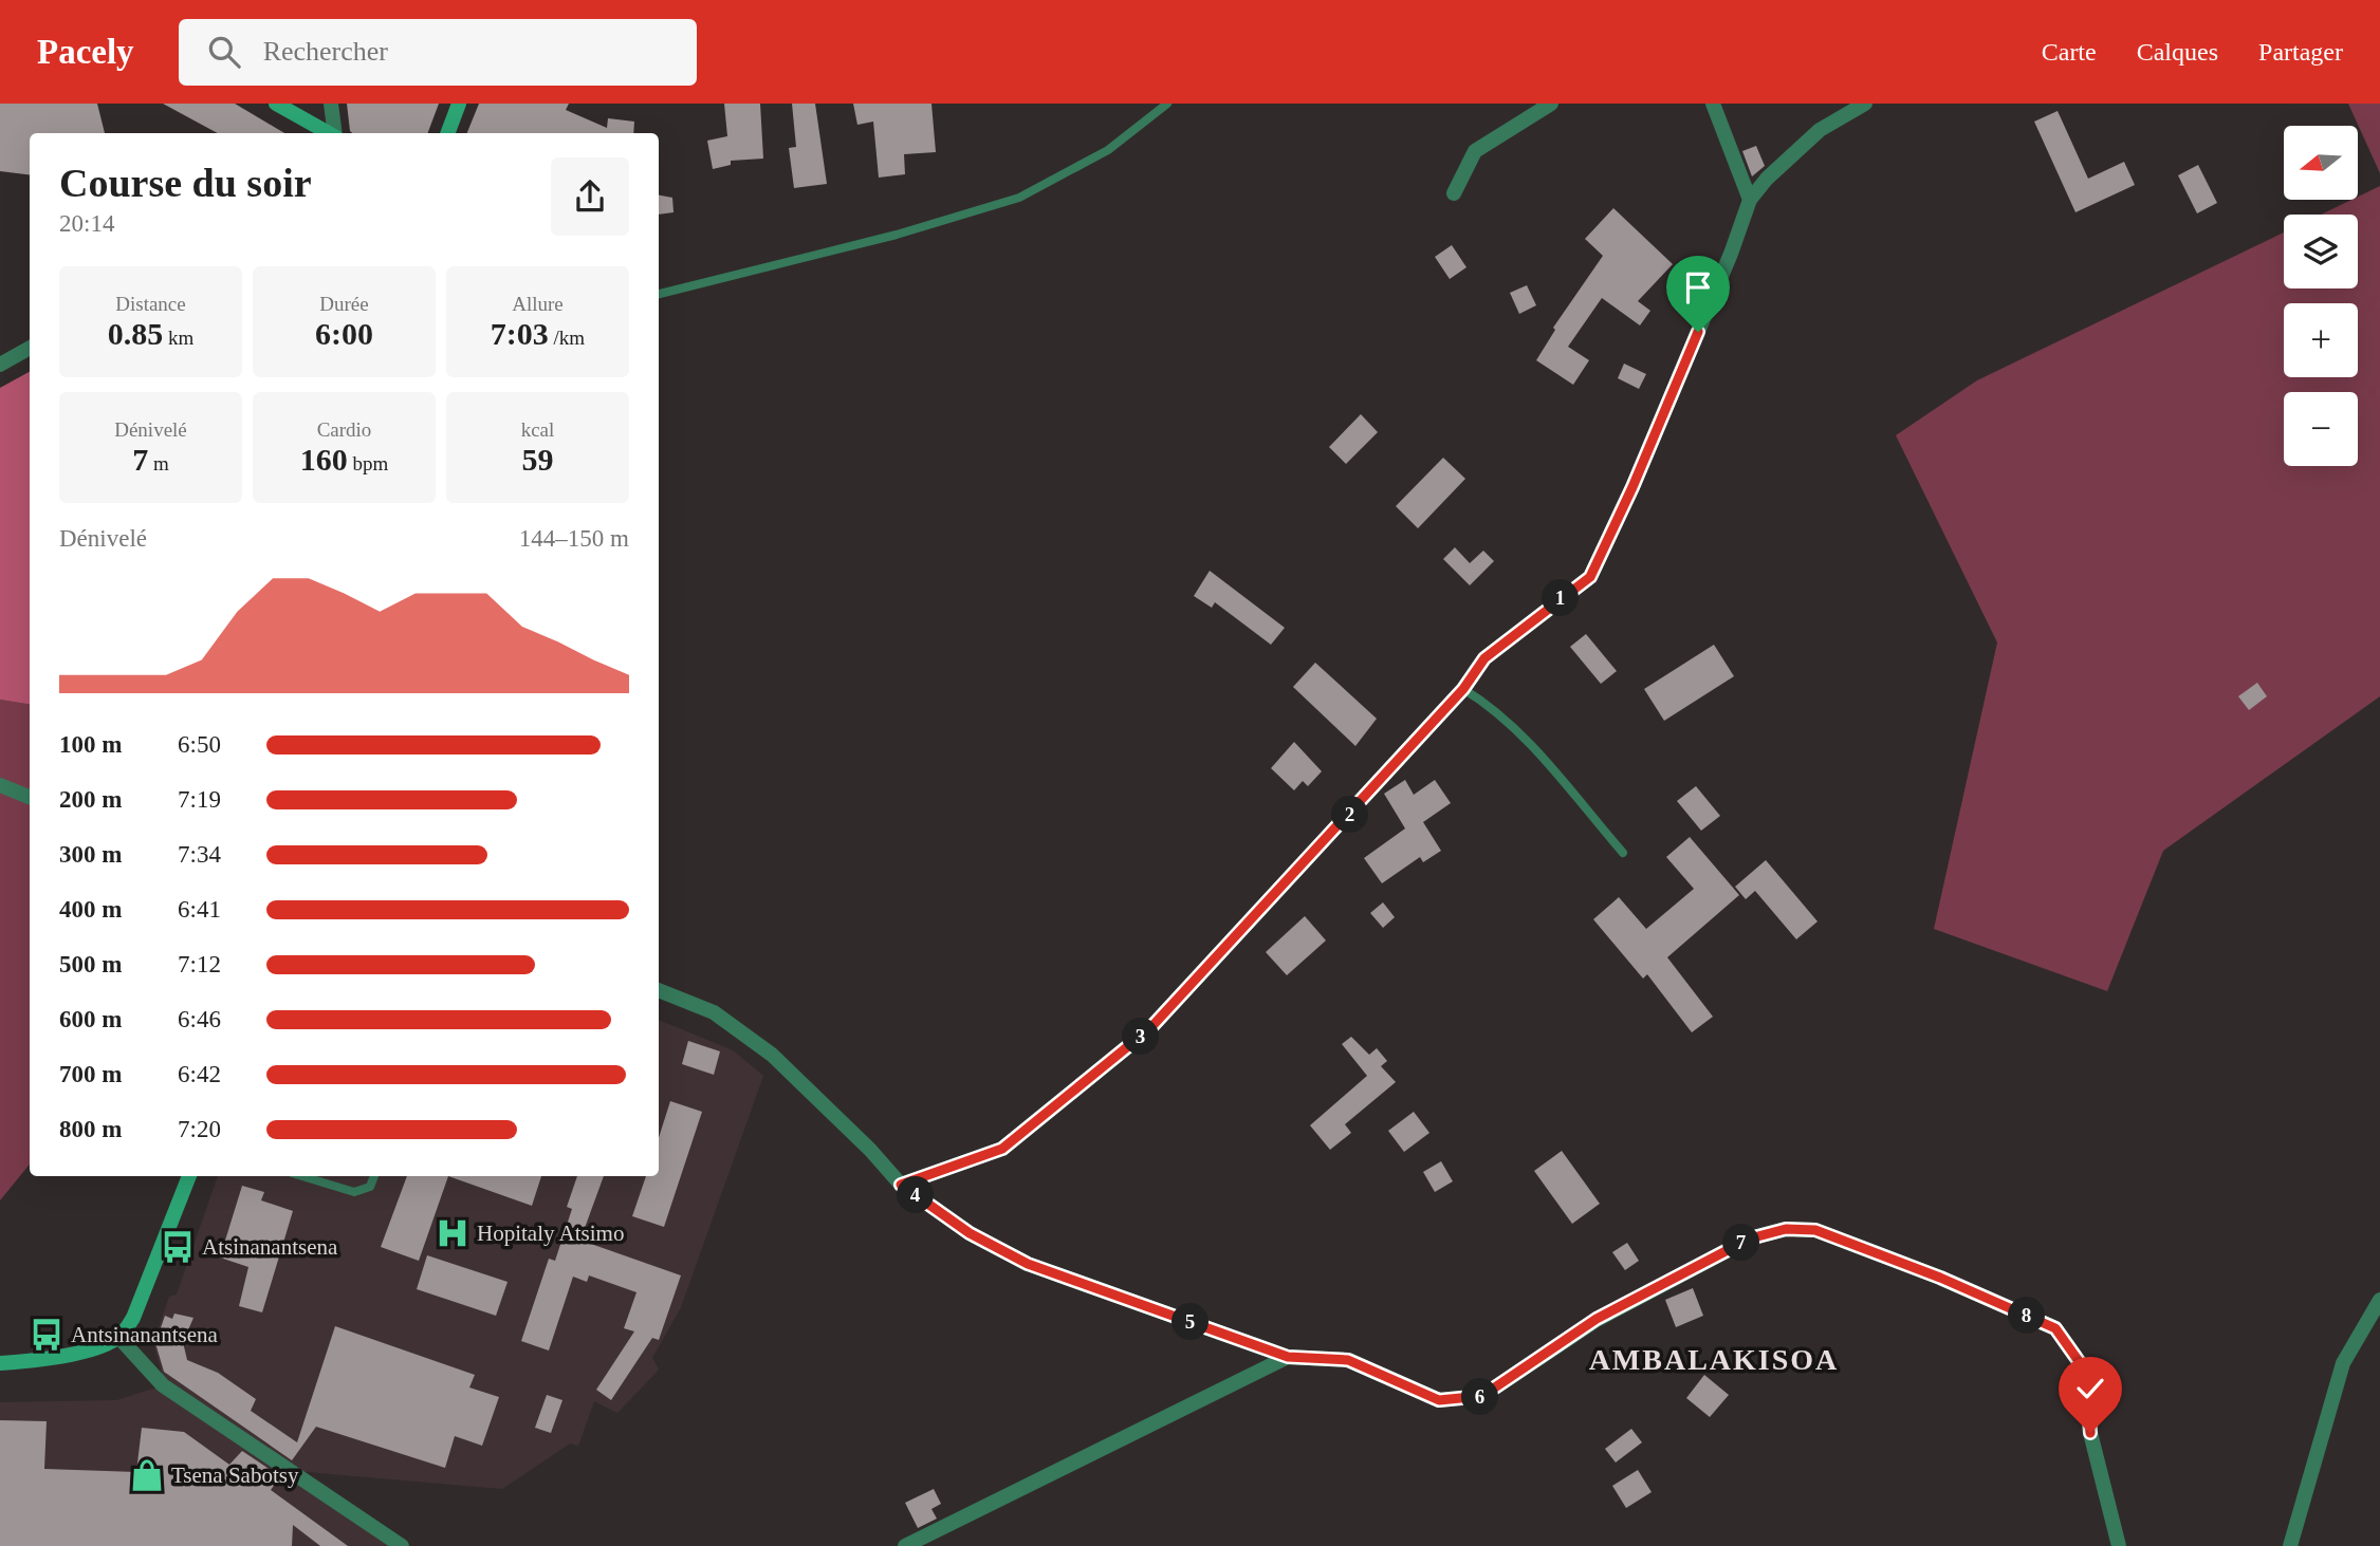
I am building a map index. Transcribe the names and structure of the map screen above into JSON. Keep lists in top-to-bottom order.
{
  "districts": ["AMBALAKISOA"],
  "places": {
    "hospital": ["Hopitaly Atsimo"],
    "bus stop": ["Atsinanantsena", "Antsinanantsena"],
    "shop": ["Tsena Sabotsy"]
  },
  "north": "left",
  "page": {
    "header": "Pacely",
    "search": "Rechercher",
    "nav": ["Carte", "Calques", "Partager"],
    "map_buttons": ["+", "−"],
    "heading": ["Course du soir", "20:14"],
    "stats": [
      ["Distance", "0.85 km"],
      ["Durée", "6:00"],
      ["Allure", "7:03 /km"],
      ["Dénivelé", "7 m"],
      ["Cardio", "160 bpm"],
      ["kcal", "59"]
    ],
    "chart": ["Dénivelé", "144–150 m"],
    "pins": [
      "1",
      "2",
      "3",
      "4",
      "7",
      "8",
      "5",
      "6"
    ],
    "list": [
      {
        "name": "100 m",
        "note": "6:50"
      },
      {
        "name": "200 m",
        "note": "7:19"
      },
      {
        "name": "300 m",
        "note": "7:34"
      },
      {
        "name": "400 m",
        "note": "6:41"
      },
      {
        "name": "500 m",
        "note": "7:12"
      },
      {
        "name": "600 m",
        "note": "6:46"
      },
      {
        "name": "700 m",
        "note": "6:42"
      },
      {
        "name": "800 m",
        "note": "7:20"
      }
    ]
  }
}
